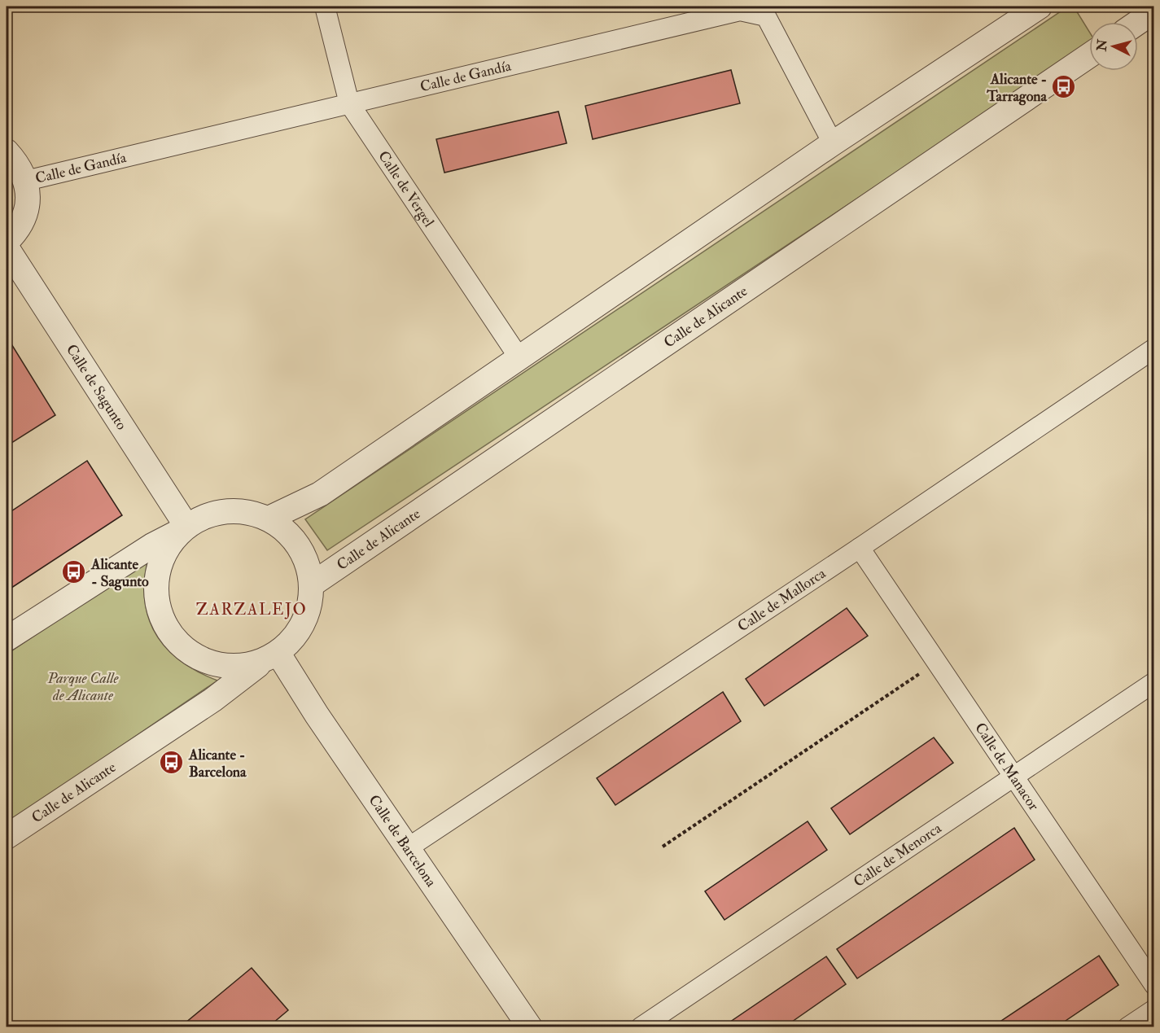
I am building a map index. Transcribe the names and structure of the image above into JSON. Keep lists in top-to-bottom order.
{
  "streets": {
    "street": [
      "Calle de Gandía",
      "Calle de Vergel",
      "Calle de Alicante",
      "Calle de Sagunto",
      "Calle de Mallorca",
      "Calle de Manacor",
      "Calle de Barcelona",
      "Calle de Menorca"
    ]
  },
  "crossings": [
    ["Calle de Gandía", "Calle de Vergel"],
    ["Calle de Alicante", "Calle de Sagunto"],
    ["Calle de Alicante", "Calle de Barcelona"],
    ["Calle de Sagunto", "Calle de Barcelona"],
    ["Calle de Mallorca", "Calle de Manacor"],
    ["Calle de Mallorca", "Calle de Barcelona"],
    ["Calle de Manacor", "Calle de Menorca"]
  ],
  "districts": ["ZARZALEJO"],
  "parks": ["Parque Calle de Alicante"],
  "places": {
    "bus stop": ["Alicante - Tarragona", "Alicante - Sagunto", "Alicante - Barcelona"]
  },
  "north": "left"
}
